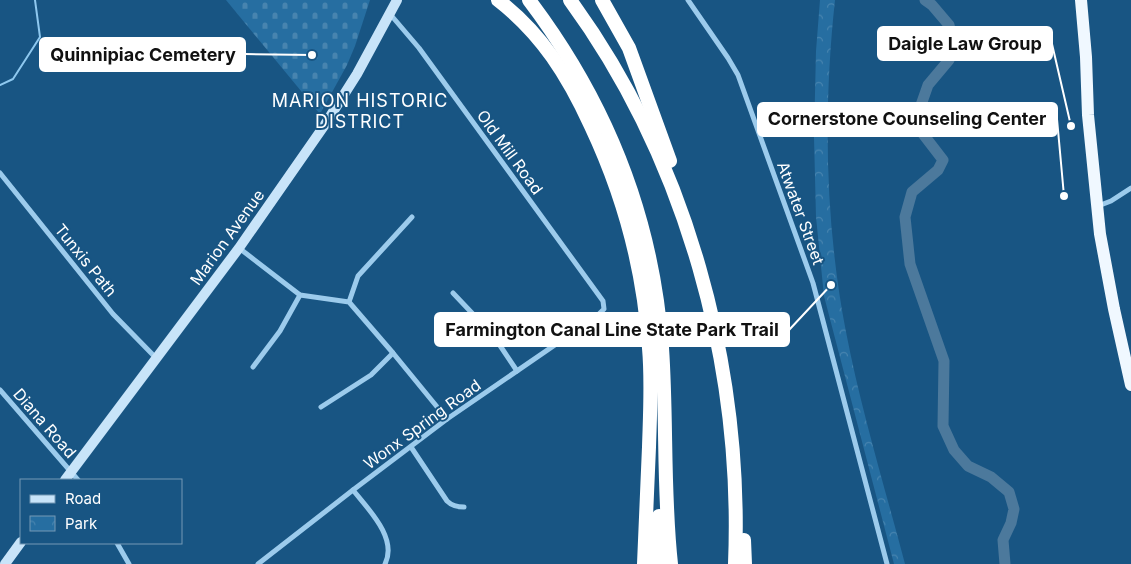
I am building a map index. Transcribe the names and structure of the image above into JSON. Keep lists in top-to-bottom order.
{
  "streets": {
    "main road": ["Marion Avenue"],
    "street": [
      "Old Mill Road",
      "Atwater Street",
      "Tunxis Path",
      "Diana Road",
      "Wonx Spring Road"
    ]
  },
  "crossings": [
    ["Old Mill Road", "Marion Avenue"],
    ["Old Mill Road", "Wonx Spring Road"],
    ["Marion Avenue", "Tunxis Path"],
    ["Marion Avenue", "Diana Road"]
  ],
  "districts": ["MARION HISTORIC DISTRICT"],
  "places": [
    "Quinnipiac Cemetery",
    "Daigle Law Group",
    "Cornerstone Counseling Center",
    "Farmington Canal Line State Park Trail"
  ],
  "legend": ["Road", "Park"]
}
